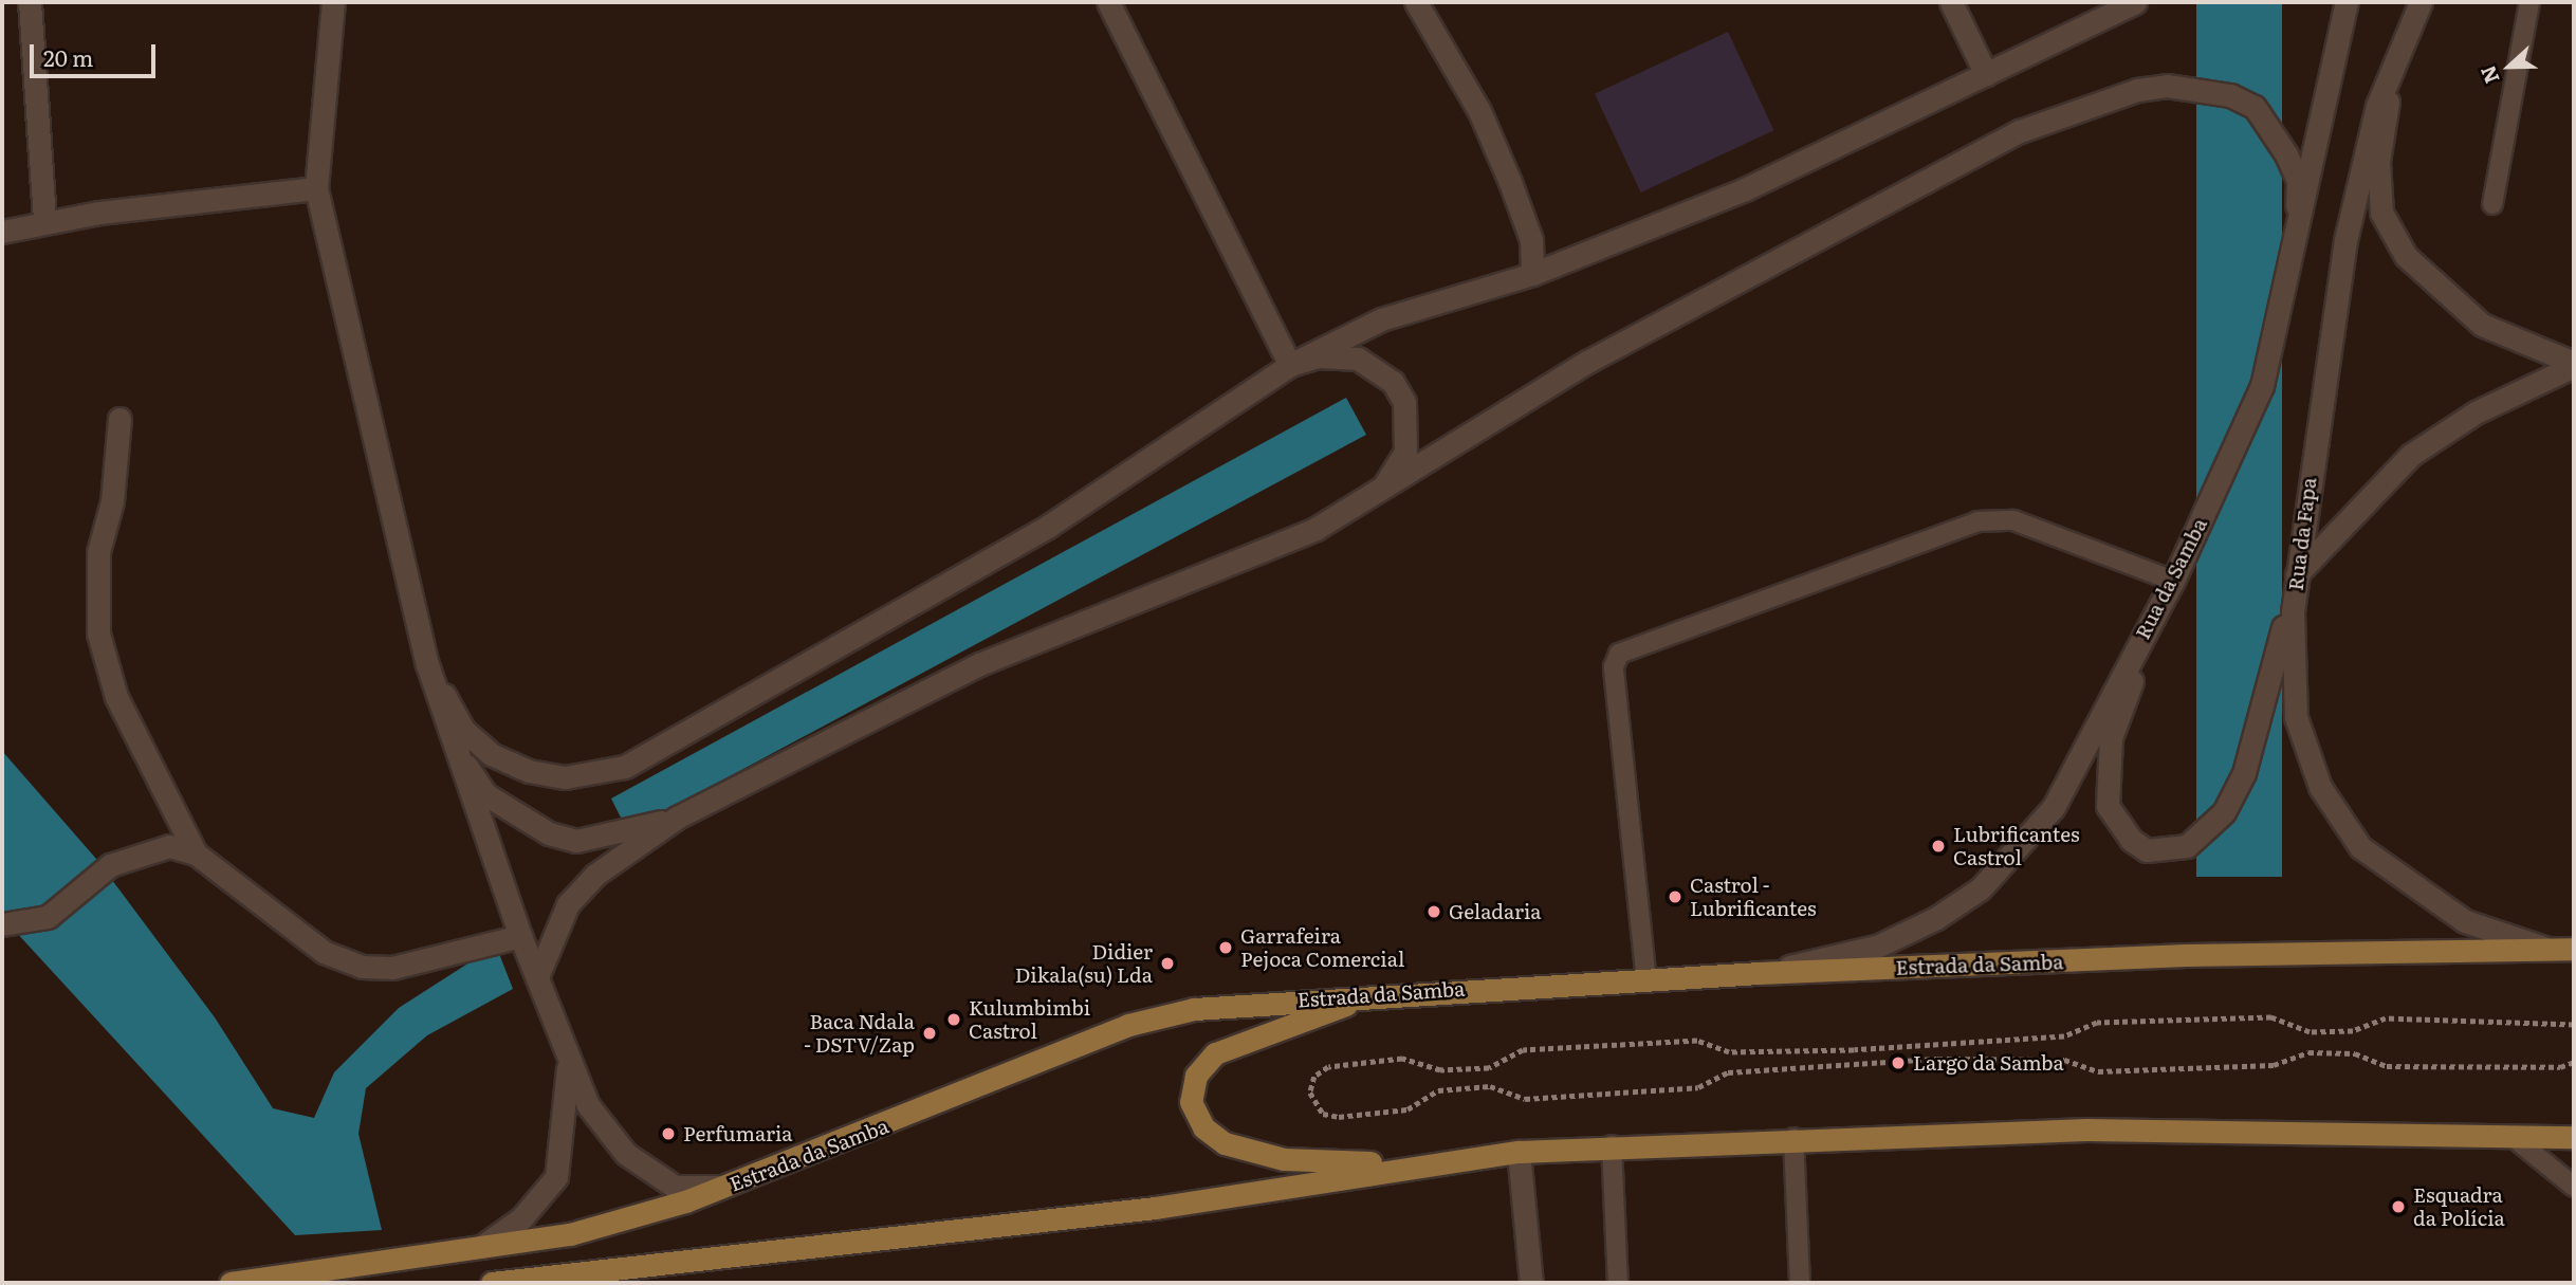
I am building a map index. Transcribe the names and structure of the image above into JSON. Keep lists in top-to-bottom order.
{
  "streets": {
    "main road": ["Estrada da Samba"],
    "street": ["Rua da Fapa", "Rua da Samba"]
  },
  "crossings": [
    ["Rua da Fapa", "Estrada da Samba"],
    ["Rua da Samba", "Estrada da Samba"]
  ],
  "places": [
    "Lubrificantes Castrol",
    "Castrol - Lubrificantes",
    "Geladaria",
    "Garrafeira Pejoca Comercial",
    "Didier Dikala(su) Lda",
    "Kulumbimbi Castrol",
    "Baca Ndala - DSTV/Zap",
    "Largo da Samba",
    "Perfumaria",
    "Esquadra da Polícia"
  ],
  "scale_bar": "20 m",
  "north": "left"
}
